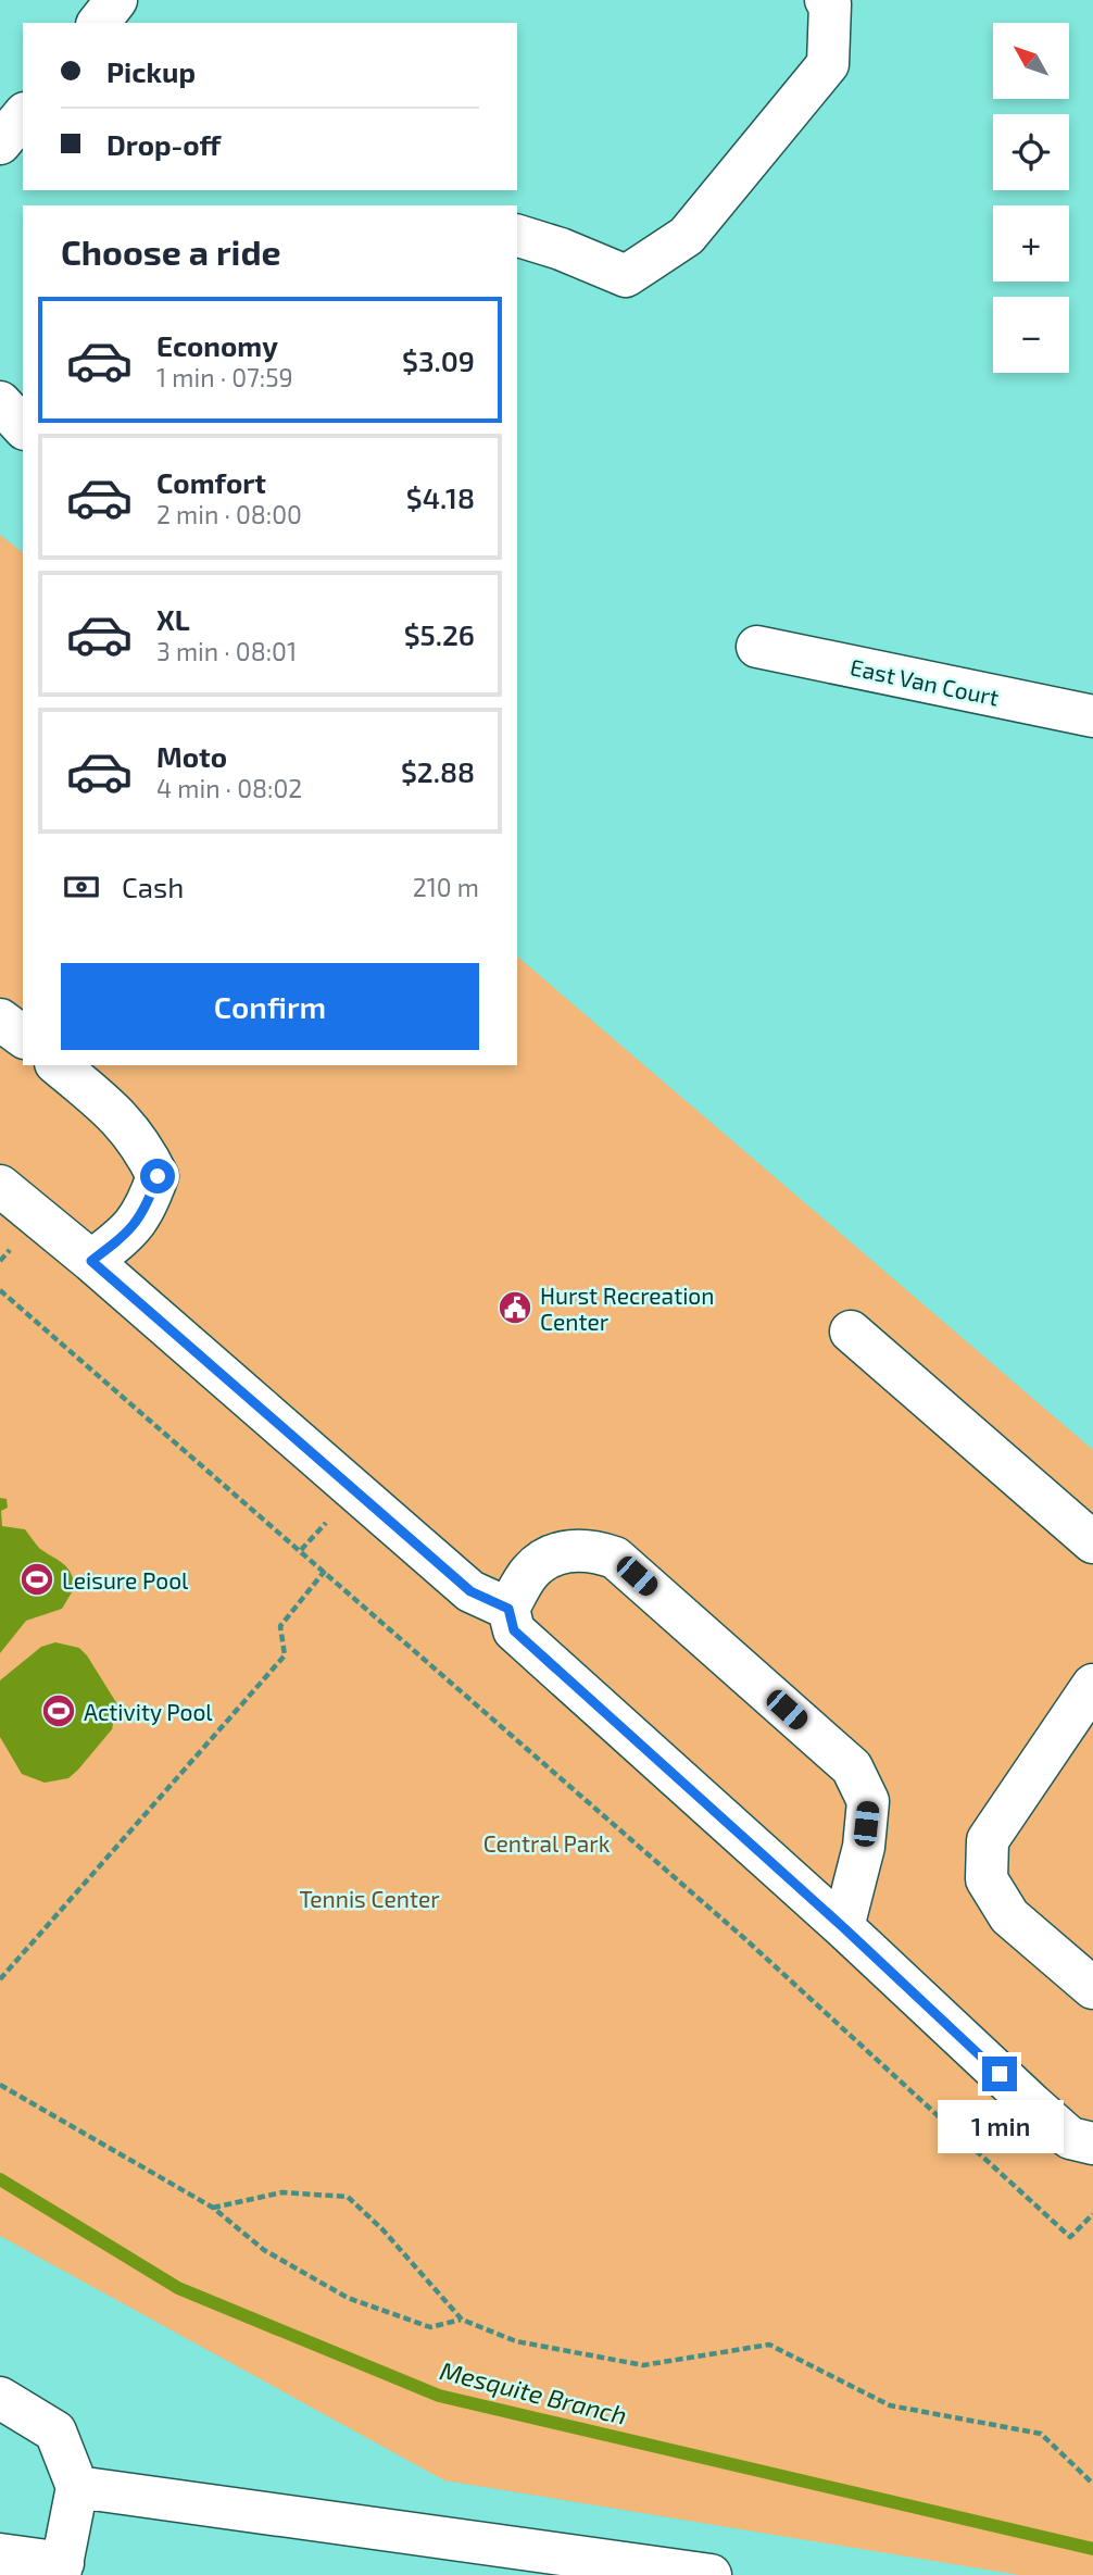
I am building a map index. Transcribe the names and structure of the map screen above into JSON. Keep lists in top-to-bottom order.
{
  "streets": {
    "street": ["East Van Court"]
  },
  "water": ["Mesquite Branch"],
  "parks": ["Central Park", "Tennis Center"],
  "places": {
    "public building": ["Hurst Recreation Center"],
    "sports": ["Leisure Pool", "Activity Pool"]
  },
  "north": "top left",
  "page": {
    "map_buttons": ["+", "−"],
    "banner": ["Pickup", "Drop-off"],
    "heading": "Choose a ride",
    "list": [
      {
        "name": "Economy",
        "note": "1 min · 07:59",
        "value": "$3.09"
      },
      {
        "name": "Comfort",
        "note": "2 min · 08:00",
        "value": "$4.18"
      },
      {
        "name": "XL",
        "note": "3 min · 08:01",
        "value": "$5.26"
      },
      {
        "name": "Moto",
        "note": "4 min · 08:02",
        "value": "$2.88"
      }
    ],
    "pay": ["Cash", "210 m"],
    "buttons": "Confirm",
    "bubble": "1 min"
  }
}
